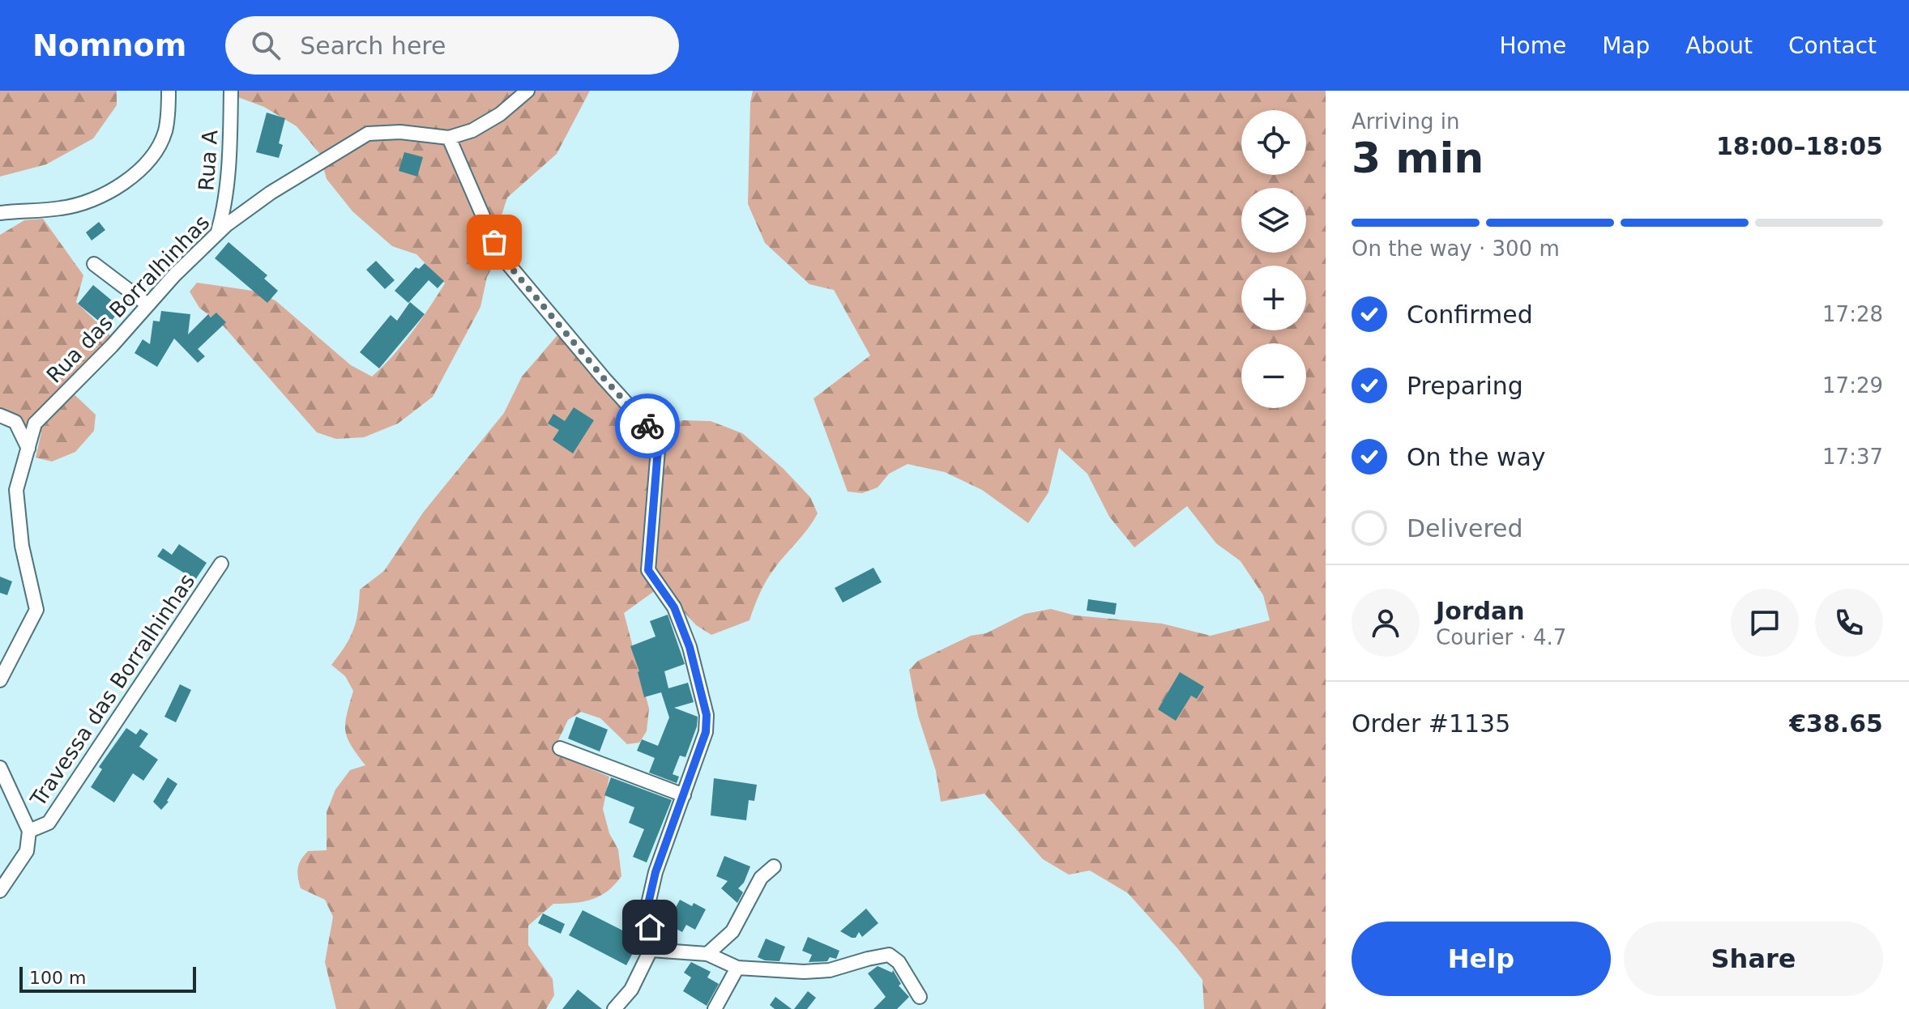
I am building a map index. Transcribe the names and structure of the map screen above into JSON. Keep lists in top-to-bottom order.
{
  "streets": {
    "street": ["Rua A", "Rua das Borralhinhas", "Travessa das Borralhinhas"]
  },
  "crossings": [
    ["Rua A", "Rua das Borralhinhas"]
  ],
  "scale_bar": "100 m",
  "page": {
    "header": "Nomnom",
    "search": "Search here",
    "nav": [
      "Home",
      "Map",
      "About",
      "Contact"
    ],
    "heading": ["3 min", "Arriving in", "18:00–18:05"],
    "panel": [
      "Jordan",
      "Courier · 4.7",
      "Order #1135",
      "€38.65"
    ],
    "map_buttons": ["+", "−"],
    "bar": "On the way · 300 m",
    "list": [
      ["Confirmed", "17:28"],
      ["Preparing", "17:29"],
      ["On the way", "17:37"],
      "Delivered"
    ],
    "buttons": ["Help", "Share"],
    "scale": "100 m"
  }
}
